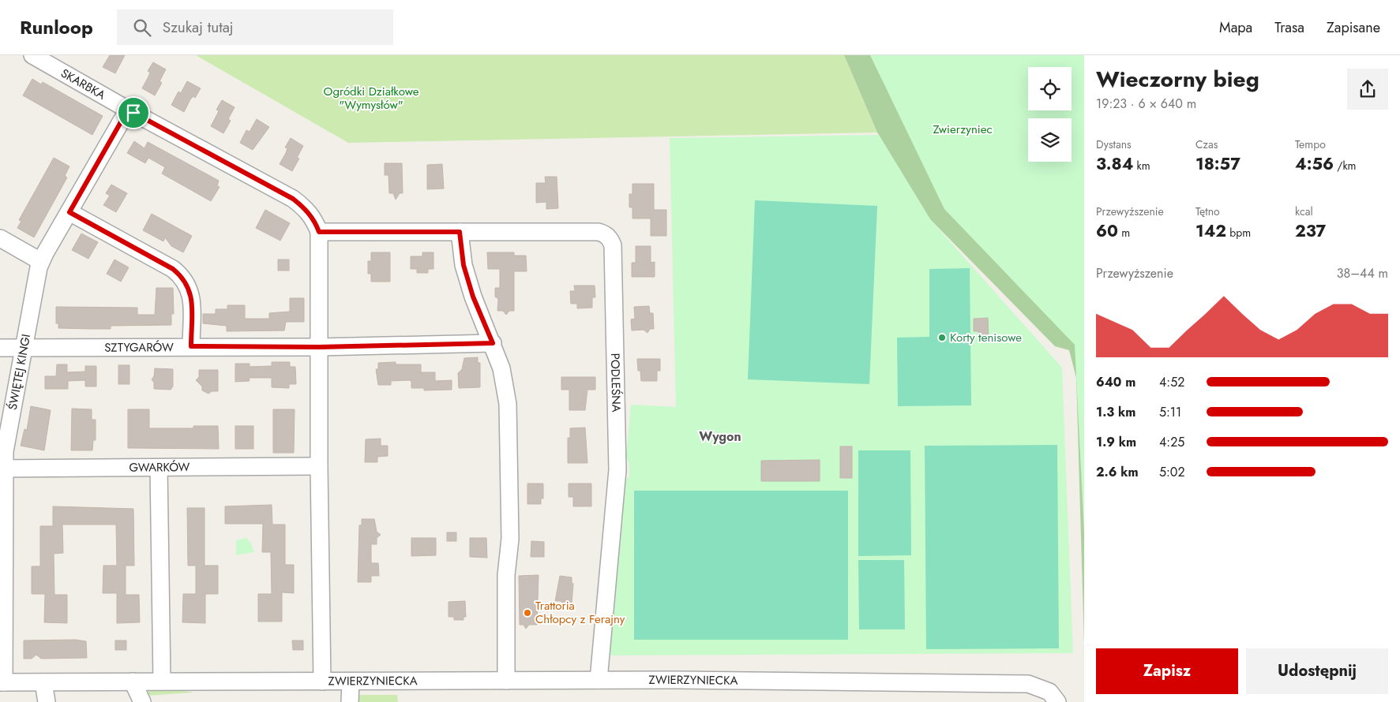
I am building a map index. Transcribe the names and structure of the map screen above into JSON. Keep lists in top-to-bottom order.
{
  "streets": {
    "street": [
      "SKARBKA",
      "SZTYGARÓW",
      "ŚWIĘTEJ KINGI",
      "PODLEŚNA",
      "GWARKÓW",
      "ZWIERZYNIECKA"
    ]
  },
  "crossings": [
    ["SKARBKA", "ŚWIĘTEJ KINGI"],
    ["SKARBKA", "PODLEŚNA"],
    ["SKARBKA", "ZWIERZYNIECKA"],
    ["SZTYGARÓW", "ŚWIĘTEJ KINGI"],
    ["SZTYGARÓW", "ZWIERZYNIECKA"],
    ["ŚWIĘTEJ KINGI", "GWARKÓW"],
    ["ŚWIĘTEJ KINGI", "ZWIERZYNIECKA"],
    ["PODLEŚNA", "ZWIERZYNIECKA"],
    ["GWARKÓW", "ZWIERZYNIECKA"]
  ],
  "districts": ["Wygon"],
  "parks": ["Ogródki Działkowe \"Wymysłów\"", "Zwierzyniec"],
  "places": ["Korty tenisowe", "Trattoria Chłopcy z Ferajny"],
  "page": {
    "header": "Runloop",
    "search": "Szukaj tutaj",
    "nav": ["Mapa", "Trasa", "Zapisane"],
    "heading": ["Wieczorny bieg", "19:23 · 6 × 640 m"],
    "stats": [
      ["Dystans", "3.84 km"],
      ["Czas", "18:57"],
      ["Tempo", "4:56 /km"],
      ["Przewyższenie", "60 m"],
      ["Tętno", "142 bpm"],
      ["kcal", "237"]
    ],
    "chart": ["Przewyższenie", "38–44 m"],
    "list": [
      {
        "name": "640 m",
        "note": "4:52"
      },
      {
        "name": "1.3 km",
        "note": "5:11"
      },
      {
        "name": "1.9 km",
        "note": "4:25"
      },
      {
        "name": "2.6 km",
        "note": "5:02"
      }
    ],
    "buttons": ["Zapisz", "Udostępnij"]
  }
}
